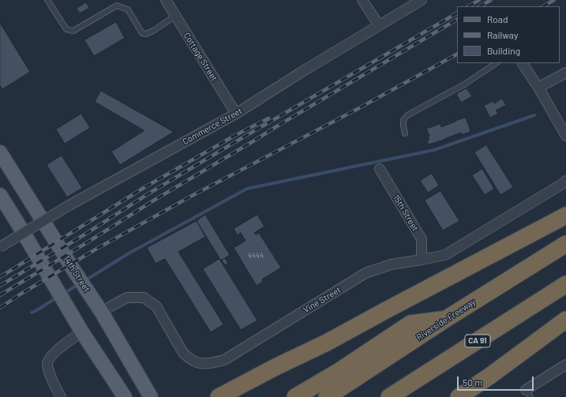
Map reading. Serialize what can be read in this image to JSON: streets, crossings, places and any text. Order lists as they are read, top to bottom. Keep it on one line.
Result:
{"streets":{"highway":["Riverside Freeway","CA 91"],"main road":["14th Street"],"street":["Cottage Street","Commerce Street","15th Street","Vine Street"]},"crossings":[["Cottage Street","Commerce Street"],["15th Street","Vine Street"],["14th Street","Vine Street"]],"house_numbers":["4444"],"legend":["Road","Railway","Building"],"scale_bar":"50 m"}
